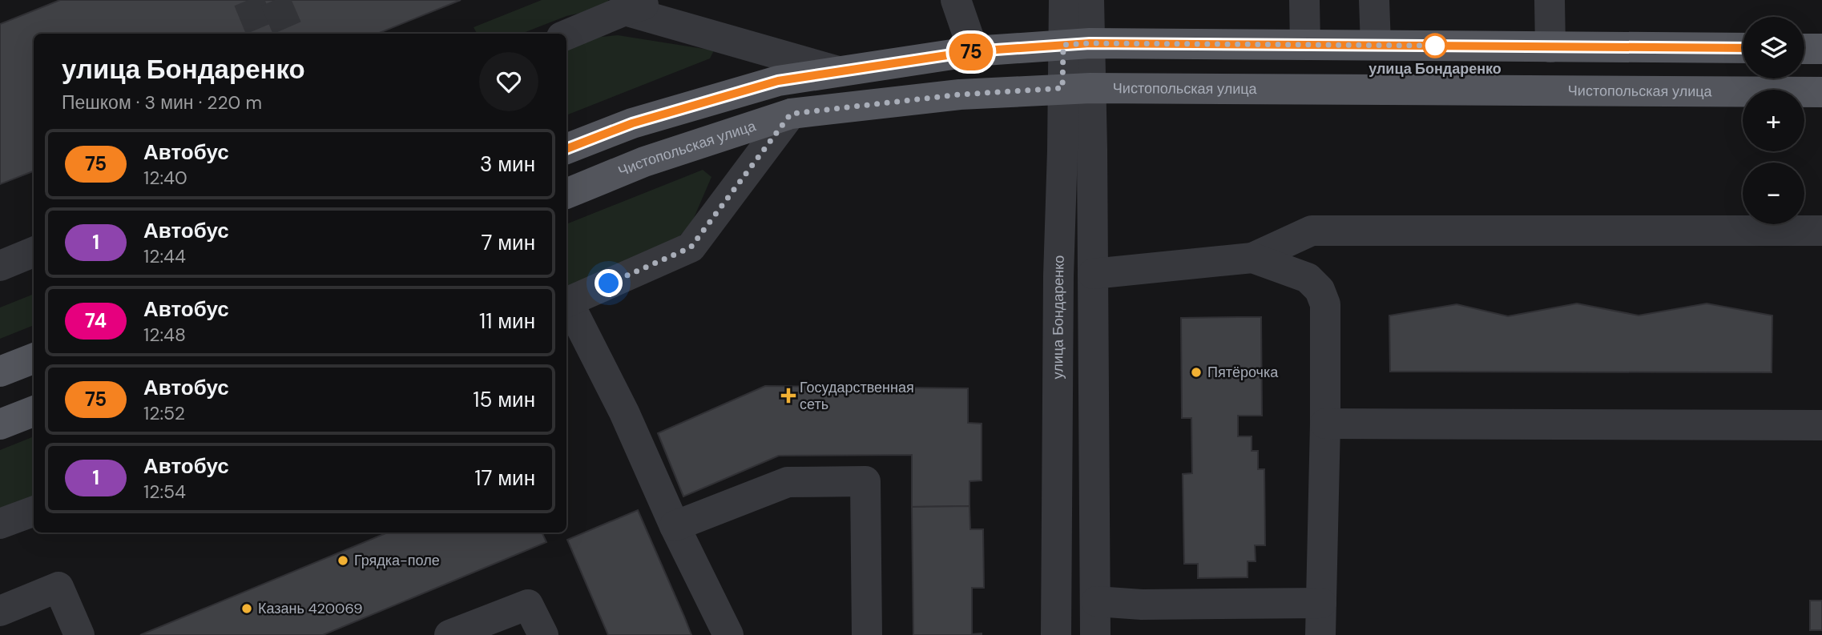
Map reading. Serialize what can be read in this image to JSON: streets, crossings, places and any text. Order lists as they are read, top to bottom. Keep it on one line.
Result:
{"streets":{"main road":["Чистопольская улица"],"street":["улица Бондаренко"]},"crossings":[["Чистопольская улица","улица Бондаренко"]],"places":{"other":["улица Бондаренко","Пятёрочка","Грядка-поле","Казань 420069"],"health":["Государственная сеть"]},"lines":["bus line 75"],"page":{"on_map":"75","map_buttons":["+","−"],"heading":["улица Бондаренко","Пешком · 3 мин · 220 m"],"list":[{"mark":"75","name":"Автобус","note":"12:40","value":"3 мин"},{"mark":"1","name":"Автобус","note":"12:44","value":"7 мин"},{"mark":"74","name":"Автобус","note":"12:48","value":"11 мин"},{"mark":"75","name":"Автобус","note":"12:52","value":"15 мин"},{"mark":"1","name":"Автобус","note":"12:54","value":"17 мин"}]}}
